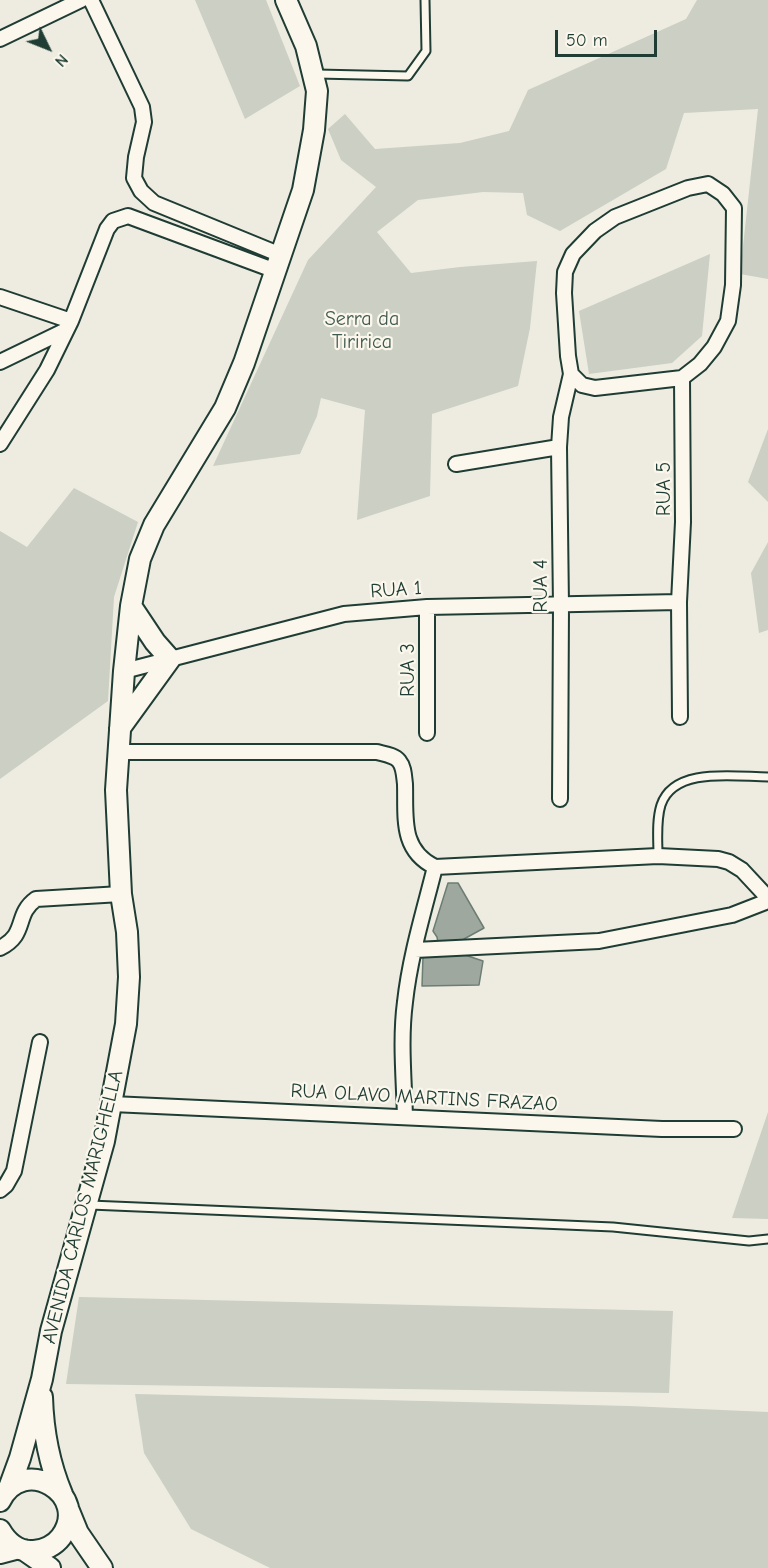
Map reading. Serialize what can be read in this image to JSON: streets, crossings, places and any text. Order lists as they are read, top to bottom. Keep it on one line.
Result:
{"streets":{"main road":["AVENIDA CARLOS MARIGHELLA"],"street":["RUA 5","RUA 4","RUA 1","RUA 3","RUA OLAVO MARTINS FRAZAO"]},"crossings":[["RUA 5","RUA 4"],["RUA 5","RUA 1"],["RUA 4","RUA 1"],["RUA 1","RUA 3"],["RUA 1","AVENIDA CARLOS MARIGHELLA"],["RUA OLAVO MARTINS FRAZAO","AVENIDA CARLOS MARIGHELLA"]],"parks":["Serra da Tiririca"],"scale_bar":"50 m","north":"bottom right"}
